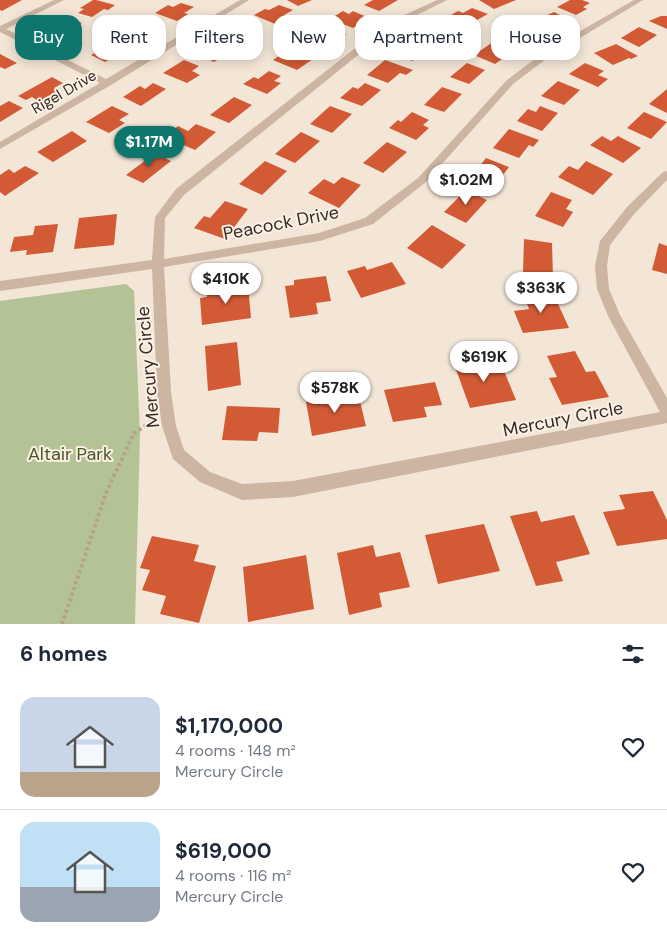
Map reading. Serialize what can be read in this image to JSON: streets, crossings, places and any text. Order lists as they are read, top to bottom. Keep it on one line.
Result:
{"streets":{"street":["Rigel Drive","Peacock Drive","Mercury Circle"]},"crossings":[["Peacock Drive","Mercury Circle"]],"parks":["Altair Park"],"page":{"chip":["Buy","Rent","Filters","New","Apartment","House"],"price":["$1.17M","$1.02M","$410K","$363K","$619K","$578K"],"heading":"6 homes","list":[{"name":"$1,170,000","note":"4 rooms · 148 m² · Mercury Circle"},{"name":"$619,000","note":"4 rooms · 116 m² · Mercury Circle"}]}}
